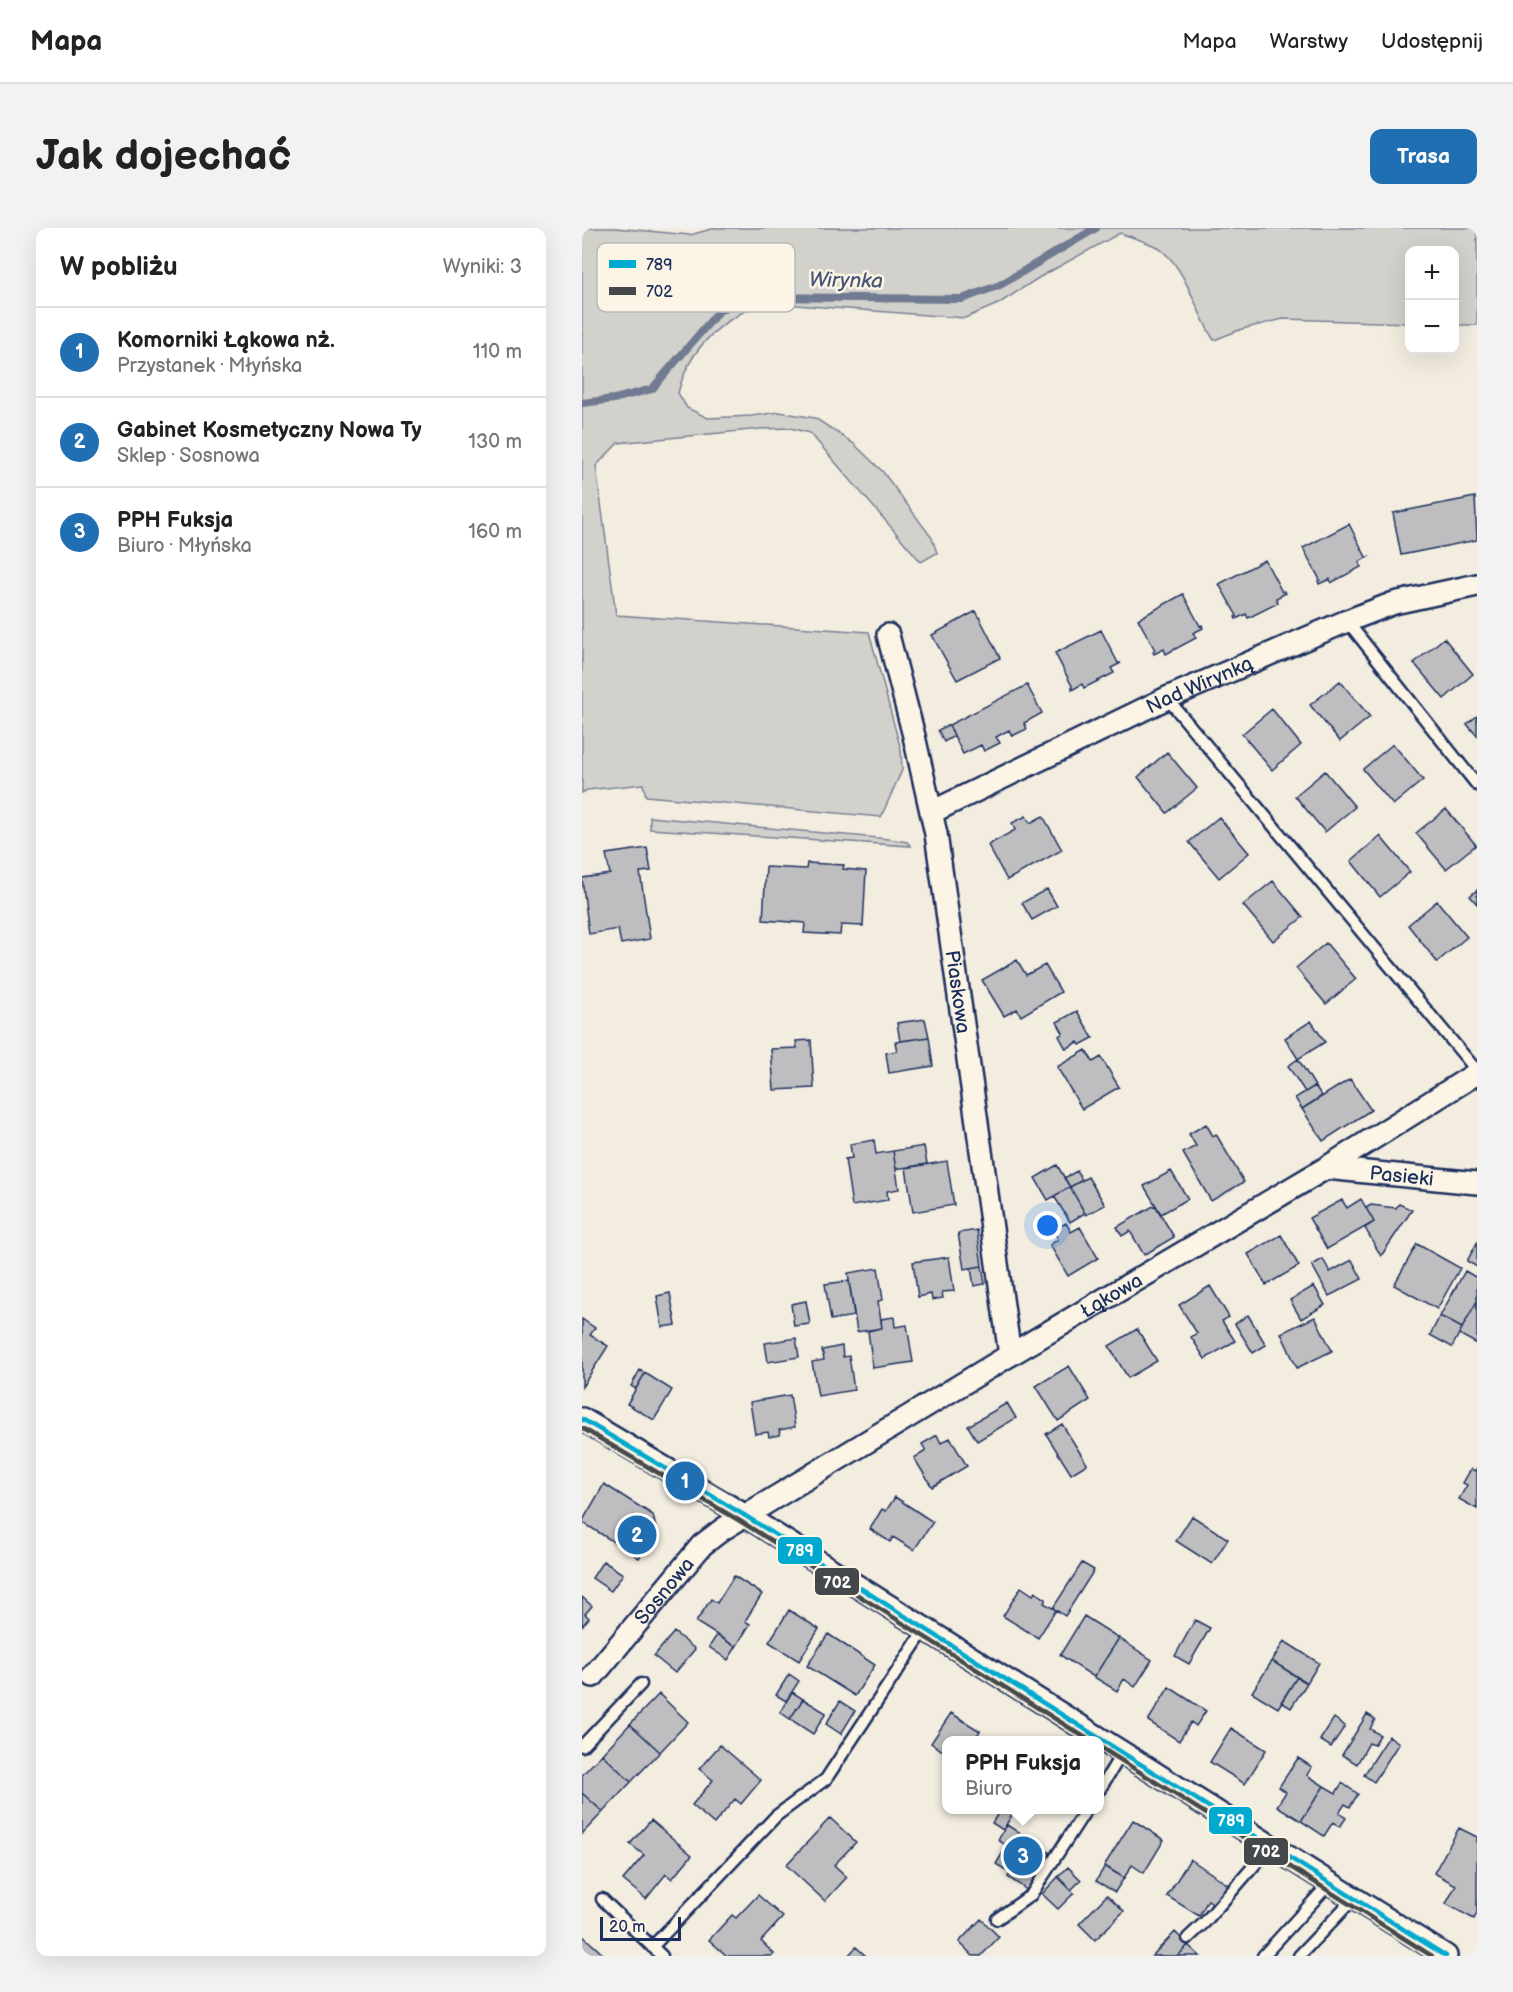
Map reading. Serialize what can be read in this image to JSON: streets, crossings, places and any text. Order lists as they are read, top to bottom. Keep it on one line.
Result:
{"streets":{"street":["Nad Wirynką","Piaskowa","Pasieki","Łąkowa","Sosnowa"]},"crossings":[["Nad Wirynką","Piaskowa"],["Piaskowa","Łąkowa"],["Pasieki","Łąkowa"],["Łąkowa","Sosnowa"]],"water":["Wirynka"],"lines":["transit line 789","transit line 702"],"legend":["789","702"],"scale_bar":"20 m","page":{"header":"Mapa","nav":["Mapa","Warstwy","Udostępnij"],"buttons":"Trasa","title":"Jak dojechać","heading":["W pobliżu","Wyniki: 3"],"map_buttons":["+","−"],"list":[{"mark":"1","name":"Komorniki Łąkowa nż.","note":"Przystanek · Młyńska","value":"110 m"},{"mark":"2","name":"Gabinet Kosmetyczny Nowa Ty","note":"Sklep · Sosnowa","value":"130 m"},{"mark":"3","name":"PPH Fuksja","note":"Biuro · Młyńska","value":"160 m"}],"pins":["1","2","3"],"popup":["PPH Fuksja","Biuro"],"scale":"20 m"}}
